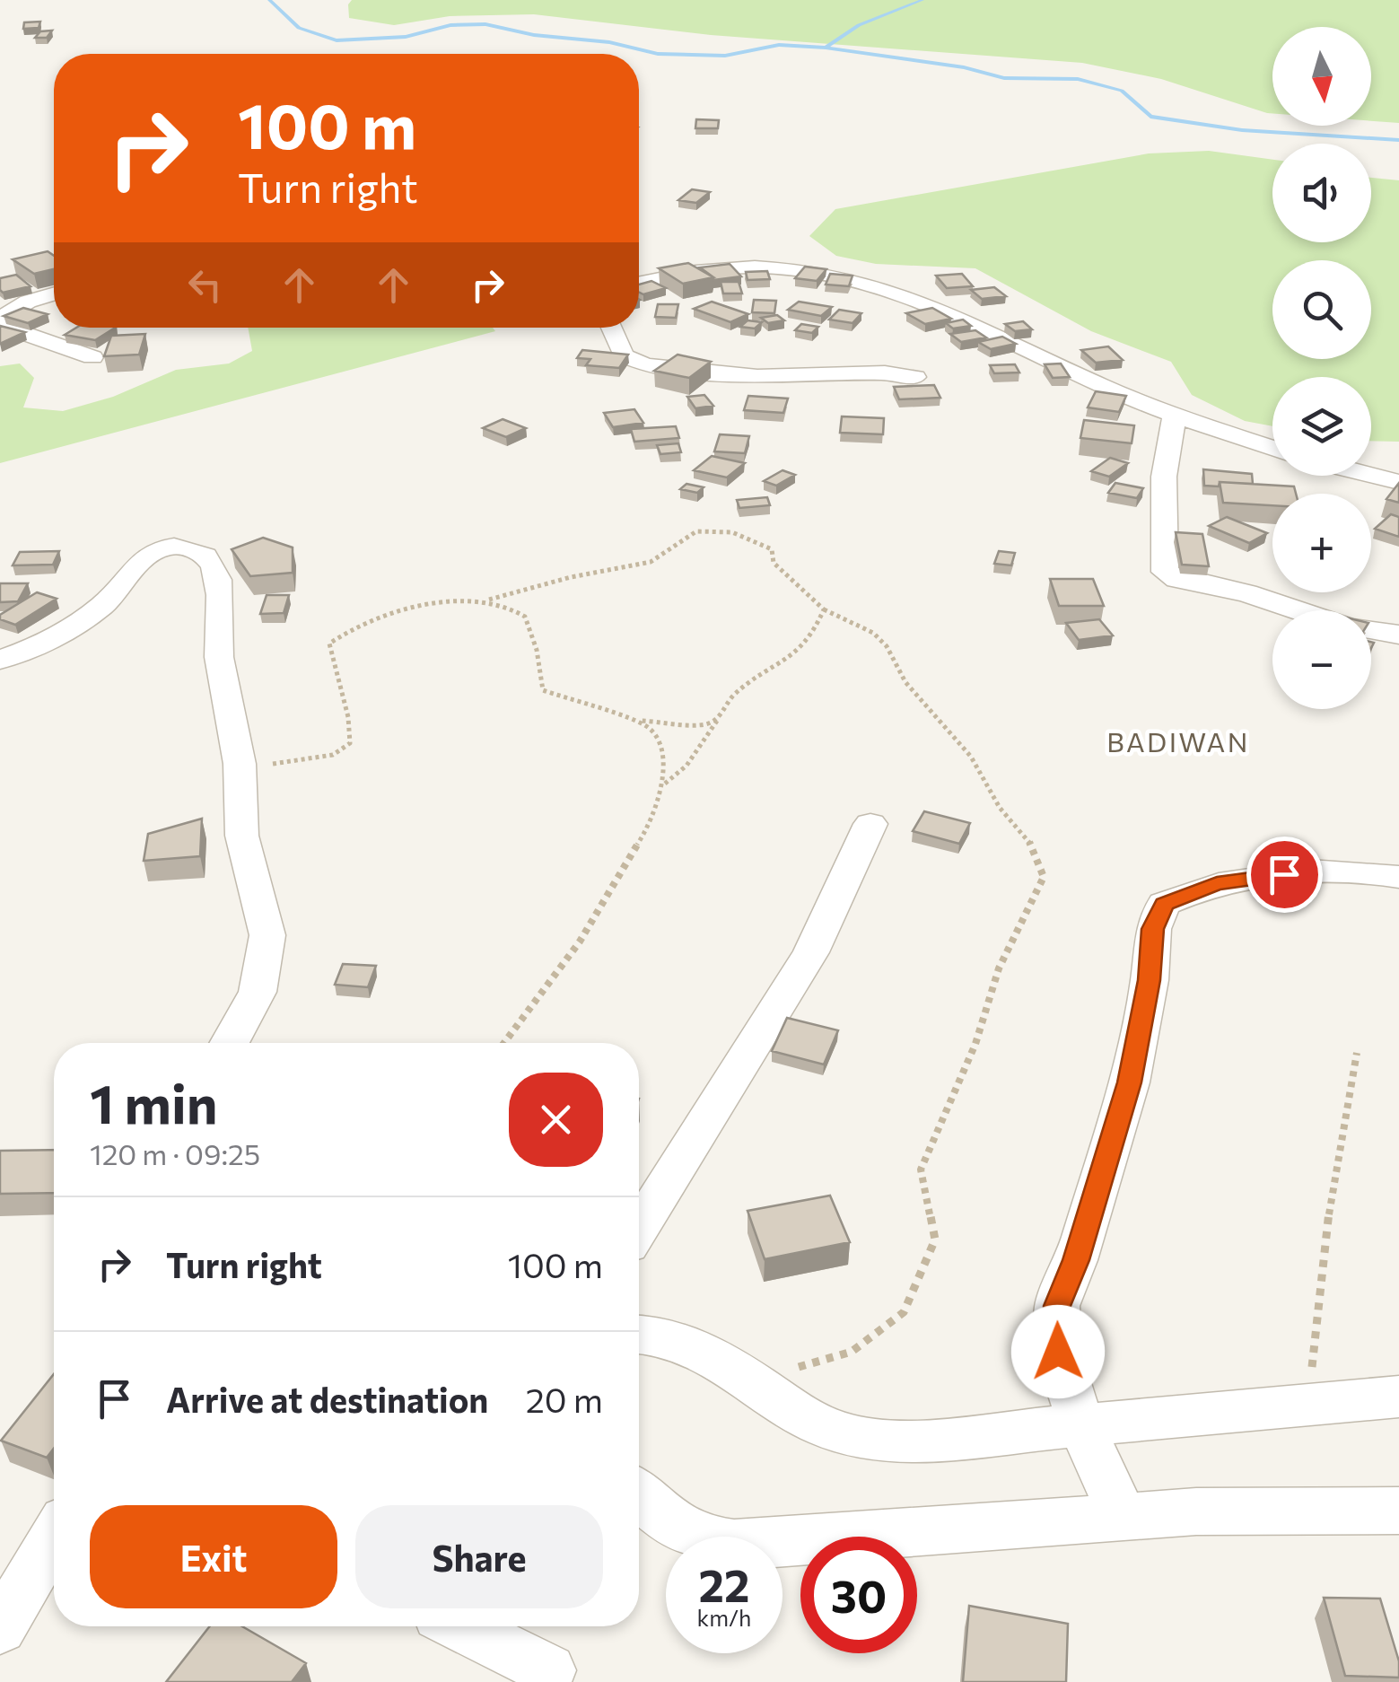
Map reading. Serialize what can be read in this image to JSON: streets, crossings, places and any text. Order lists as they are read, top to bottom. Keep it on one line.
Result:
{"districts":["BADIWAN"],"north":"bottom","page":{"map_buttons":["+","−"],"turn":["100 m","Turn right"],"heading":["1 min","120 m · 09:25"],"list":[{"name":"Turn right","value":"100 m"},{"name":"Arrive at destination","value":"20 m"}],"buttons":["Exit","Share"],"speed":"22 km/h","limit":"30"}}
